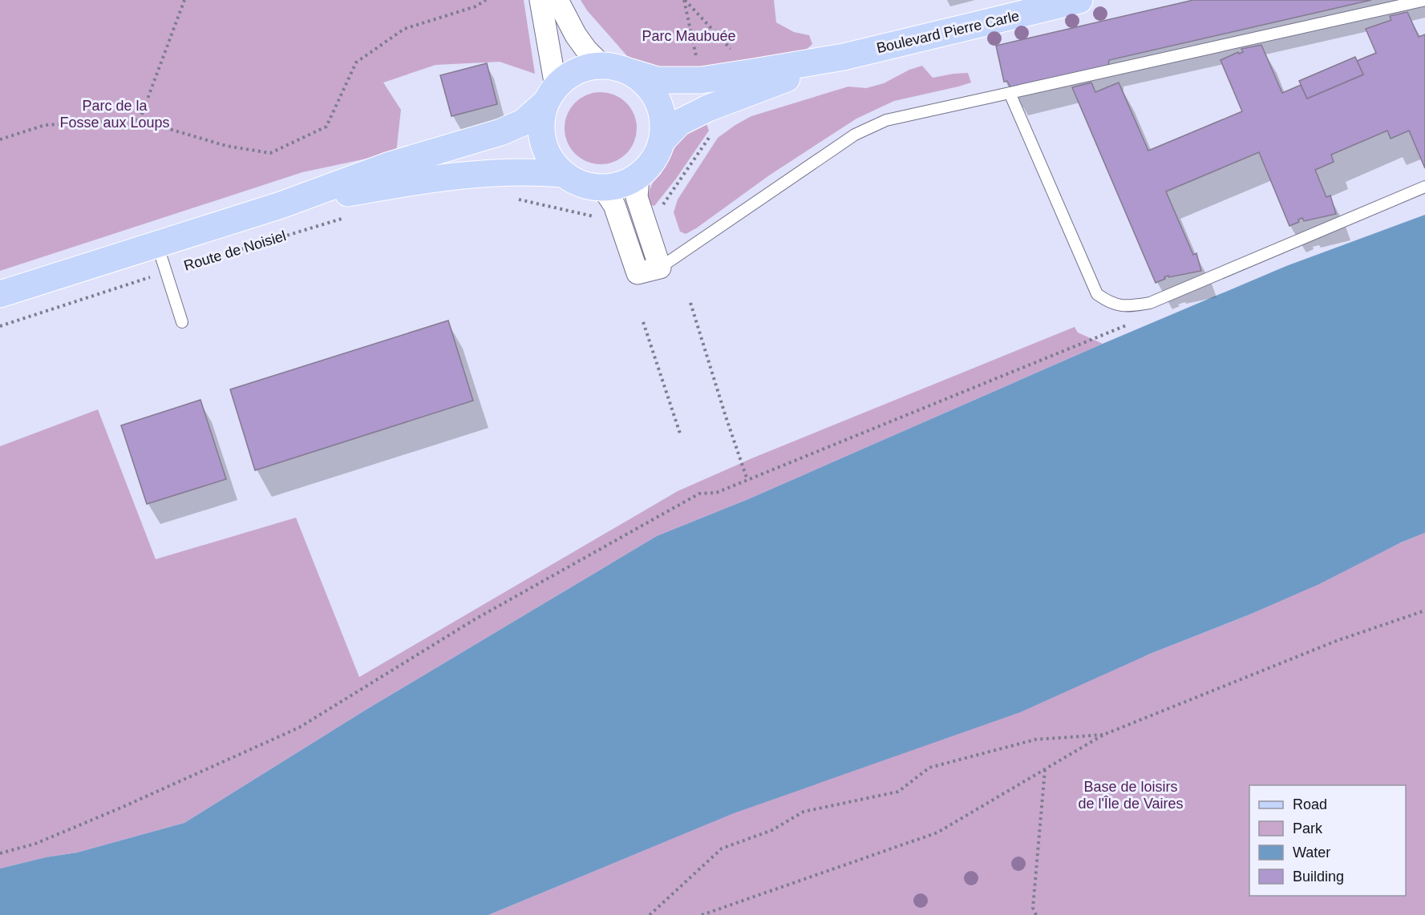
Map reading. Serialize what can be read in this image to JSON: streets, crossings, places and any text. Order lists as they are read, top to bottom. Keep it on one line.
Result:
{"streets":{"main road":["Boulevard Pierre Carle","Route de Noisiel"]},"crossings":[["Boulevard Pierre Carle","Route de Noisiel"]],"parks":["Parc Maubuée","Parc de la Fosse aux Loups","Base de loisirs de l'Île de Vaires"],"legend":["Road","Park","Water","Building"]}
